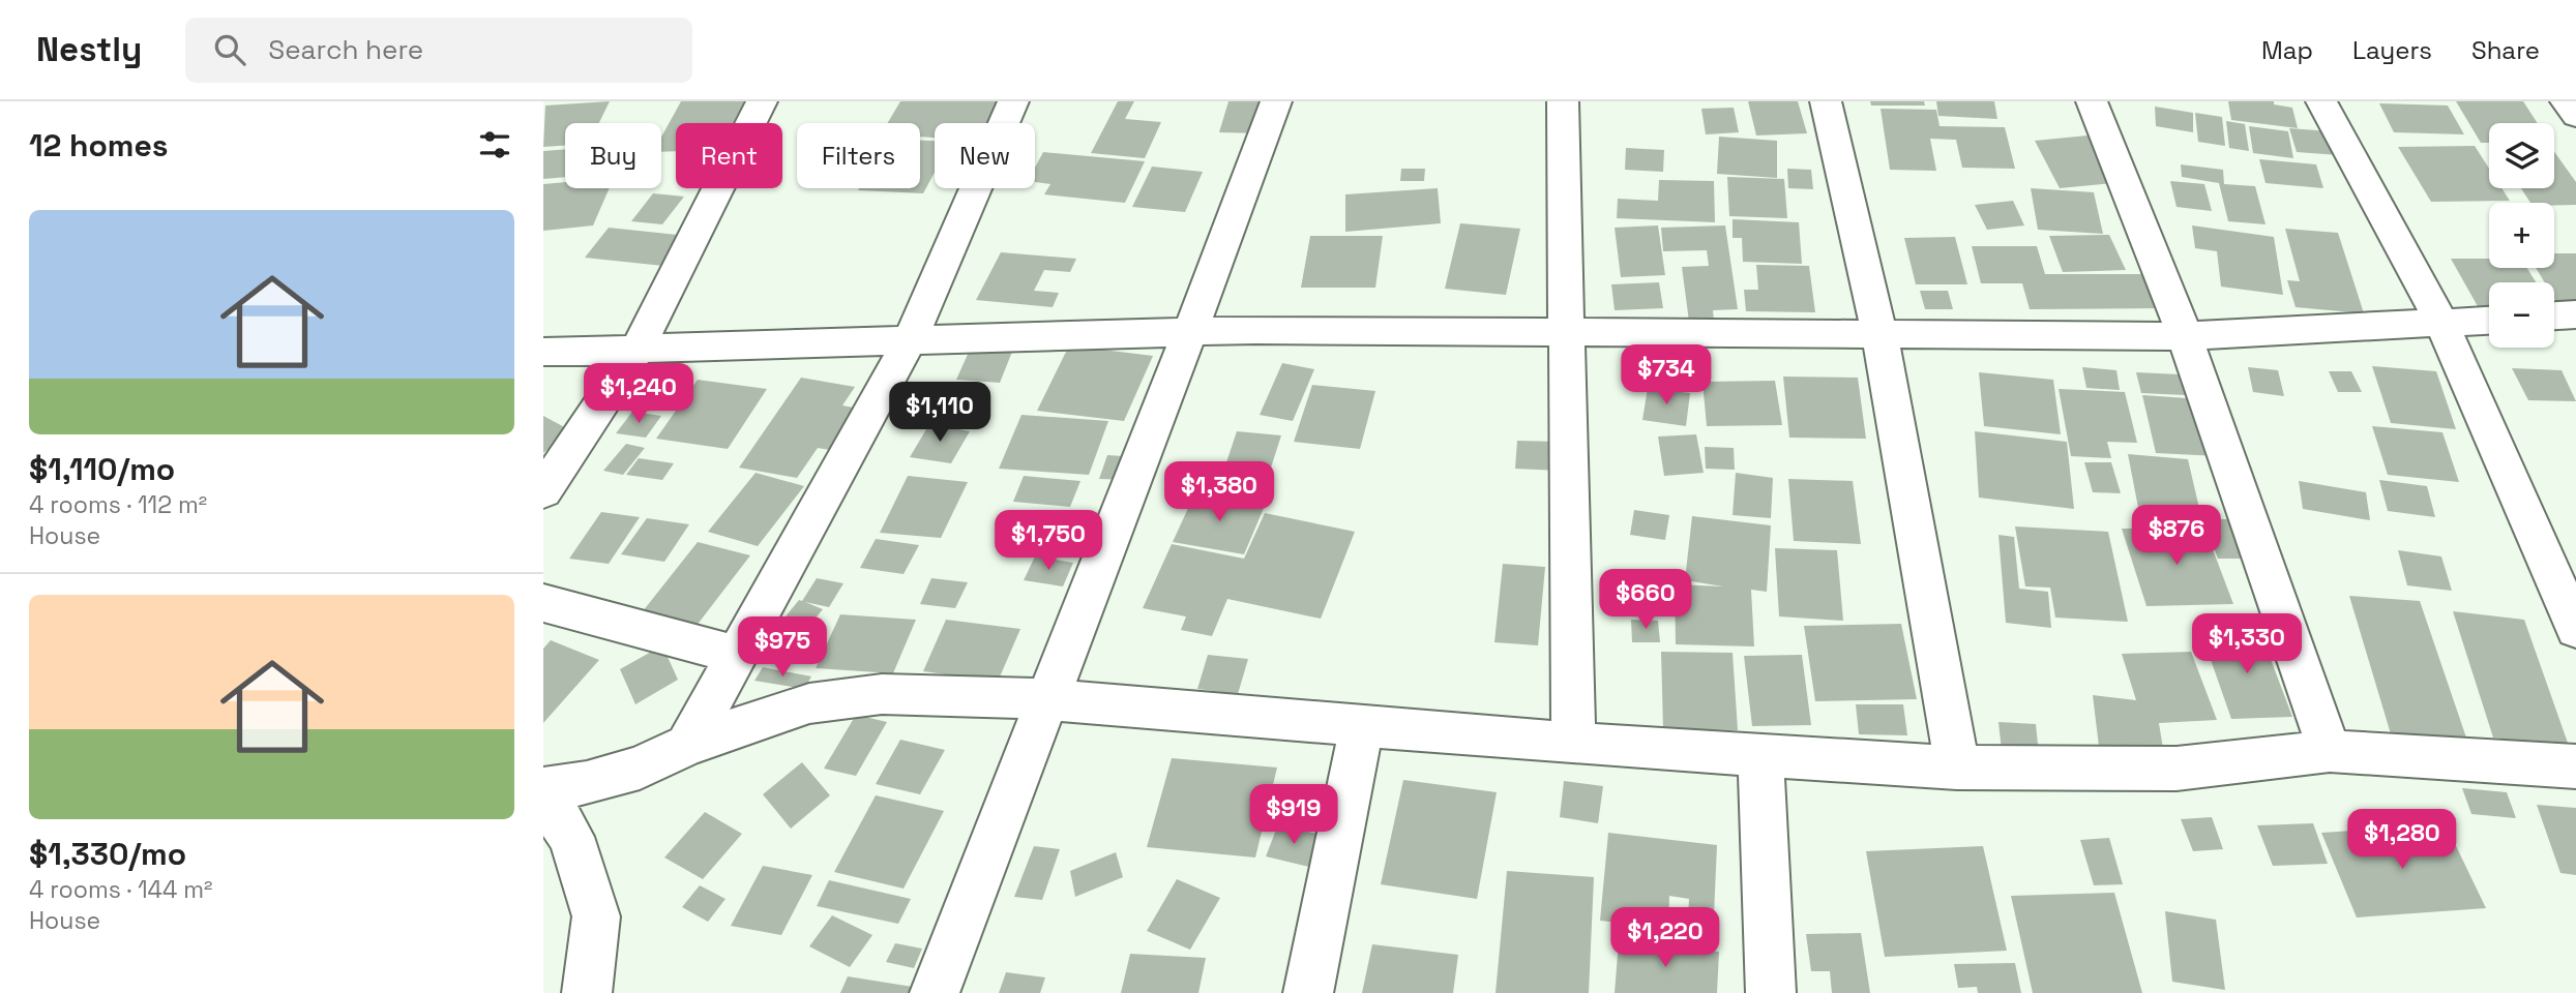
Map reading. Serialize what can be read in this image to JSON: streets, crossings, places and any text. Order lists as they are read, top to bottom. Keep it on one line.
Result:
{"page":{"header":"Nestly","search":"Search here","nav":["Map","Layers","Share"],"heading":"12 homes","map_buttons":["+","−"],"chip":["Buy","Rent","Filters","New"],"list":[{"name":"$1,110/mo","note":"4 rooms · 112 m² · House"},{"name":"$1,330/mo","note":"4 rooms · 144 m² · House"}],"price":["$734","$1,240","$1,110","$1,380","$876","$1,750","$660","$1,330","$975","$919","$1,280","$1,220"]}}
